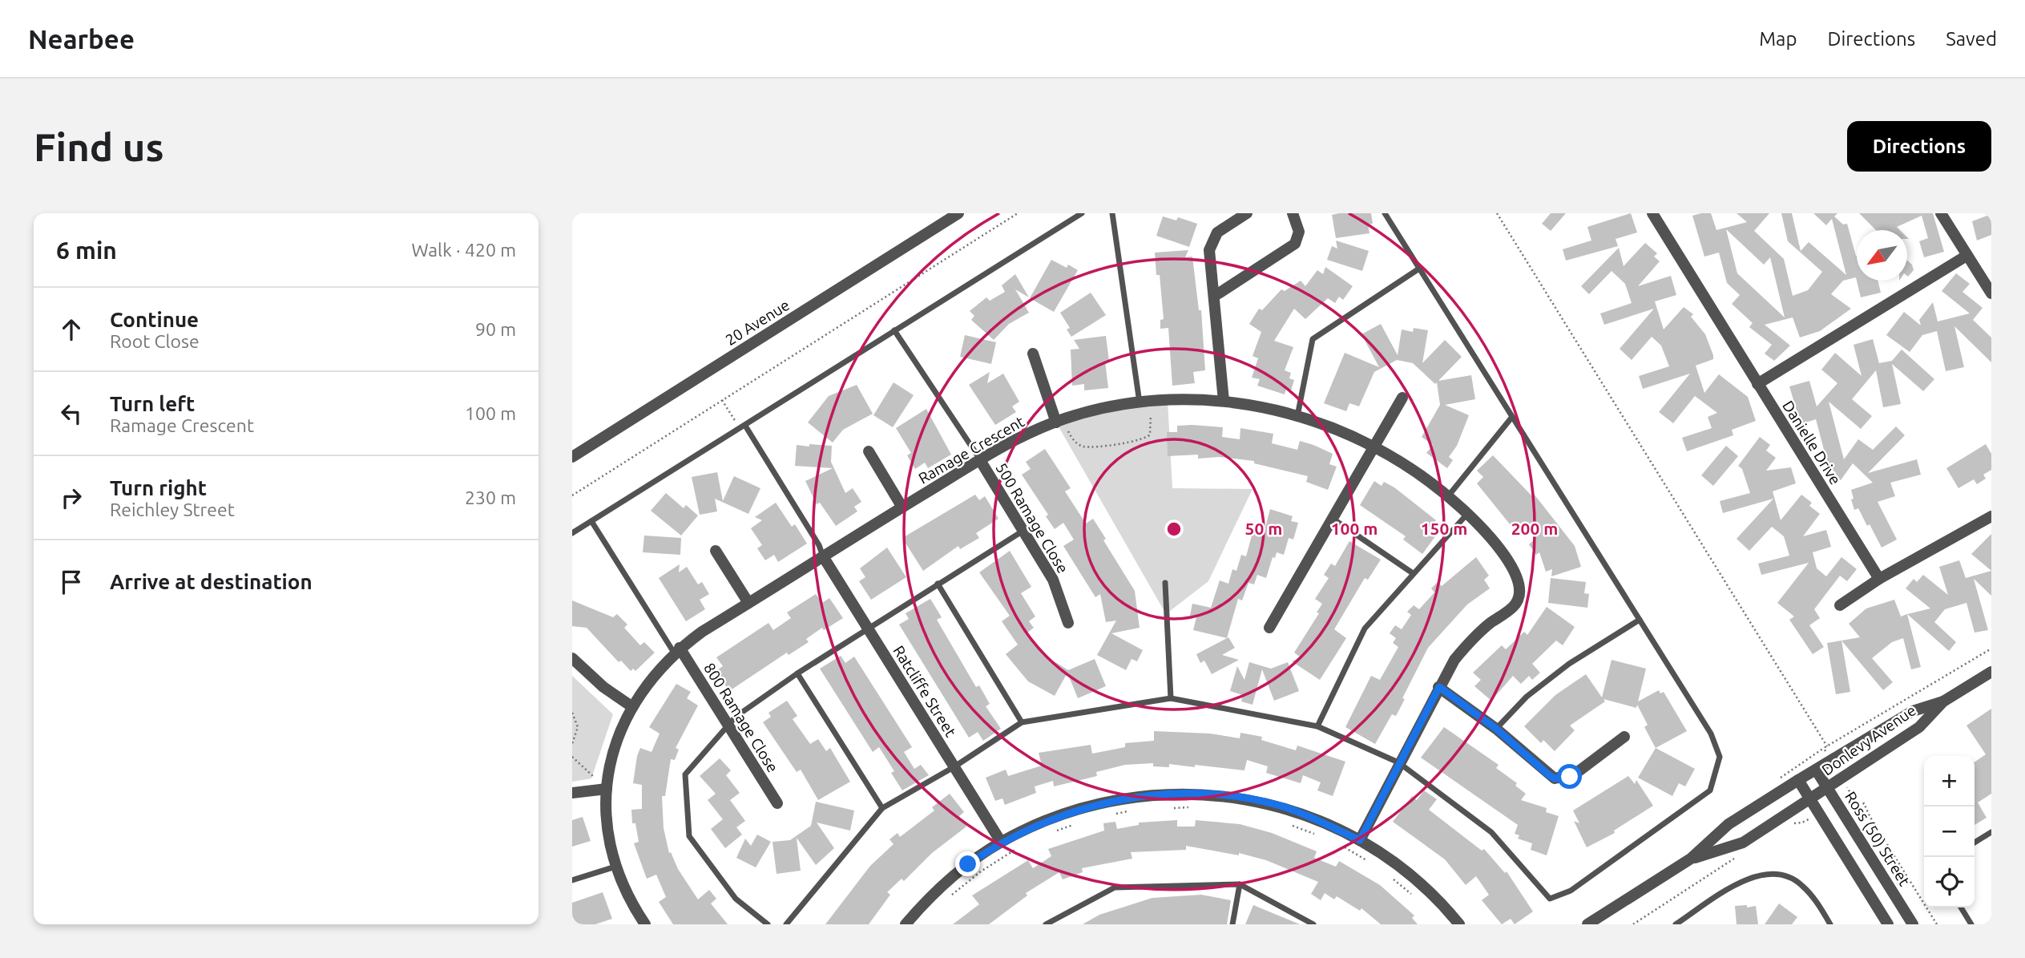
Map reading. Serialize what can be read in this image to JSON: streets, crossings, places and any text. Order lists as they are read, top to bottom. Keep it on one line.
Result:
{"streets":{"street":["20 Avenue","Danielle Drive","Ramage Crescent","500 Ramage Close","Ratcliffe Street","800 Ramage Close","Donlevy Avenue","Ross (50) Street"]},"crossings":[["Ramage Crescent","500 Ramage Close"],["Ramage Crescent","Ratcliffe Street"],["Ramage Crescent","800 Ramage Close"],["Donlevy Avenue","Ross (50) Street"]],"north":"bottom left","page":{"header":"Nearbee","nav":["Map","Directions","Saved"],"buttons":"Directions","title":"Find us","heading":["6 min","Walk · 420 m"],"list":[["Continue","Root Close","90 m"],["Turn left","Ramage Crescent","100 m"],["Turn right","Reichley Street","230 m"],"Arrive at destination"],"map_buttons":["+","−"]},"rings":["50 m","100 m","150 m","200 m"]}
